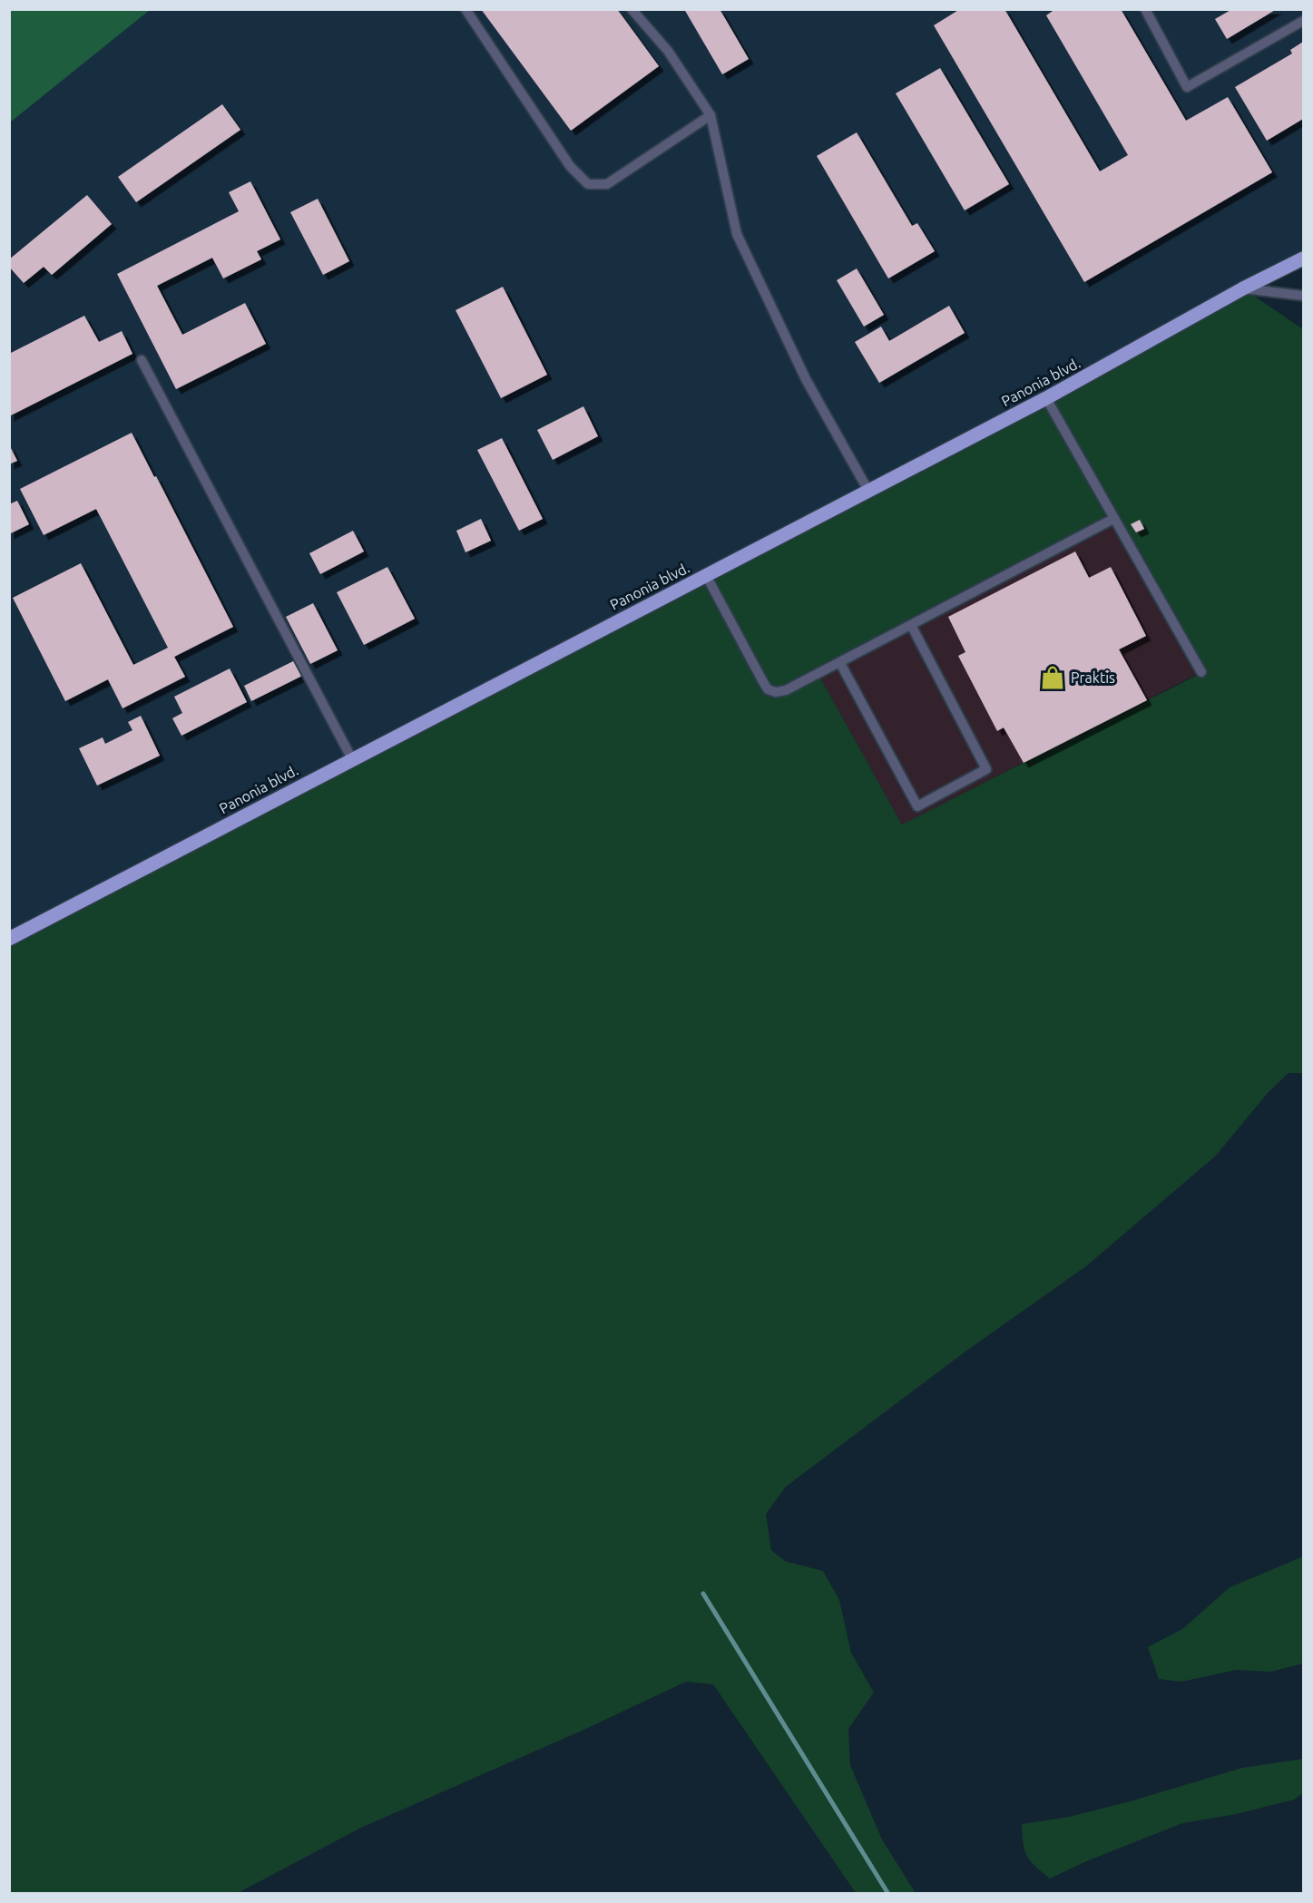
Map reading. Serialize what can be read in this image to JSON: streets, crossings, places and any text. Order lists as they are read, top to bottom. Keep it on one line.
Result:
{"streets":{"main road":["Panonia blvd."]},"places":{"shop":["Praktis"]}}
